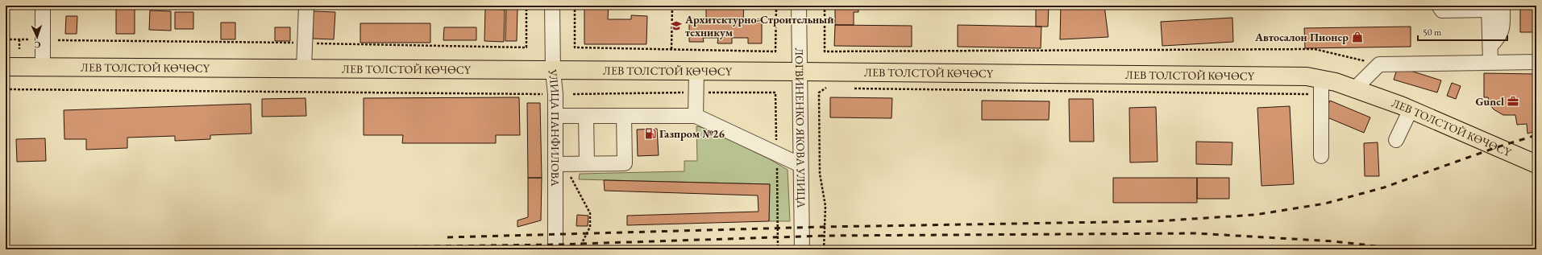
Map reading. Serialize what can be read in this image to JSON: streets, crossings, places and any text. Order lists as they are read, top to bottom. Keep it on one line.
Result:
{"streets":{"main road":["ЛЕВ ТОЛСТОЙ КӨЧӨСҮ"],"street":["УЛИЦА ПАНФИЛОВА","ЛОГВИНЕНКО ЯКОВА УЛИЦА"]},"crossings":[["ЛЕВ ТОЛСТОЙ КӨЧӨСҮ","УЛИЦА ПАНФИЛОВА"],["ЛЕВ ТОЛСТОЙ КӨЧӨСҮ","ЛОГВИНЕНКО ЯКОВА УЛИЦА"]],"places":{"school or university":["Архитектурно-Строительный техникум"],"shop":["Автосалон Пионер"],"office":["Gunel"],"fuel station":["Газпром №26"]},"scale_bar":"50 m","north":"bottom"}
